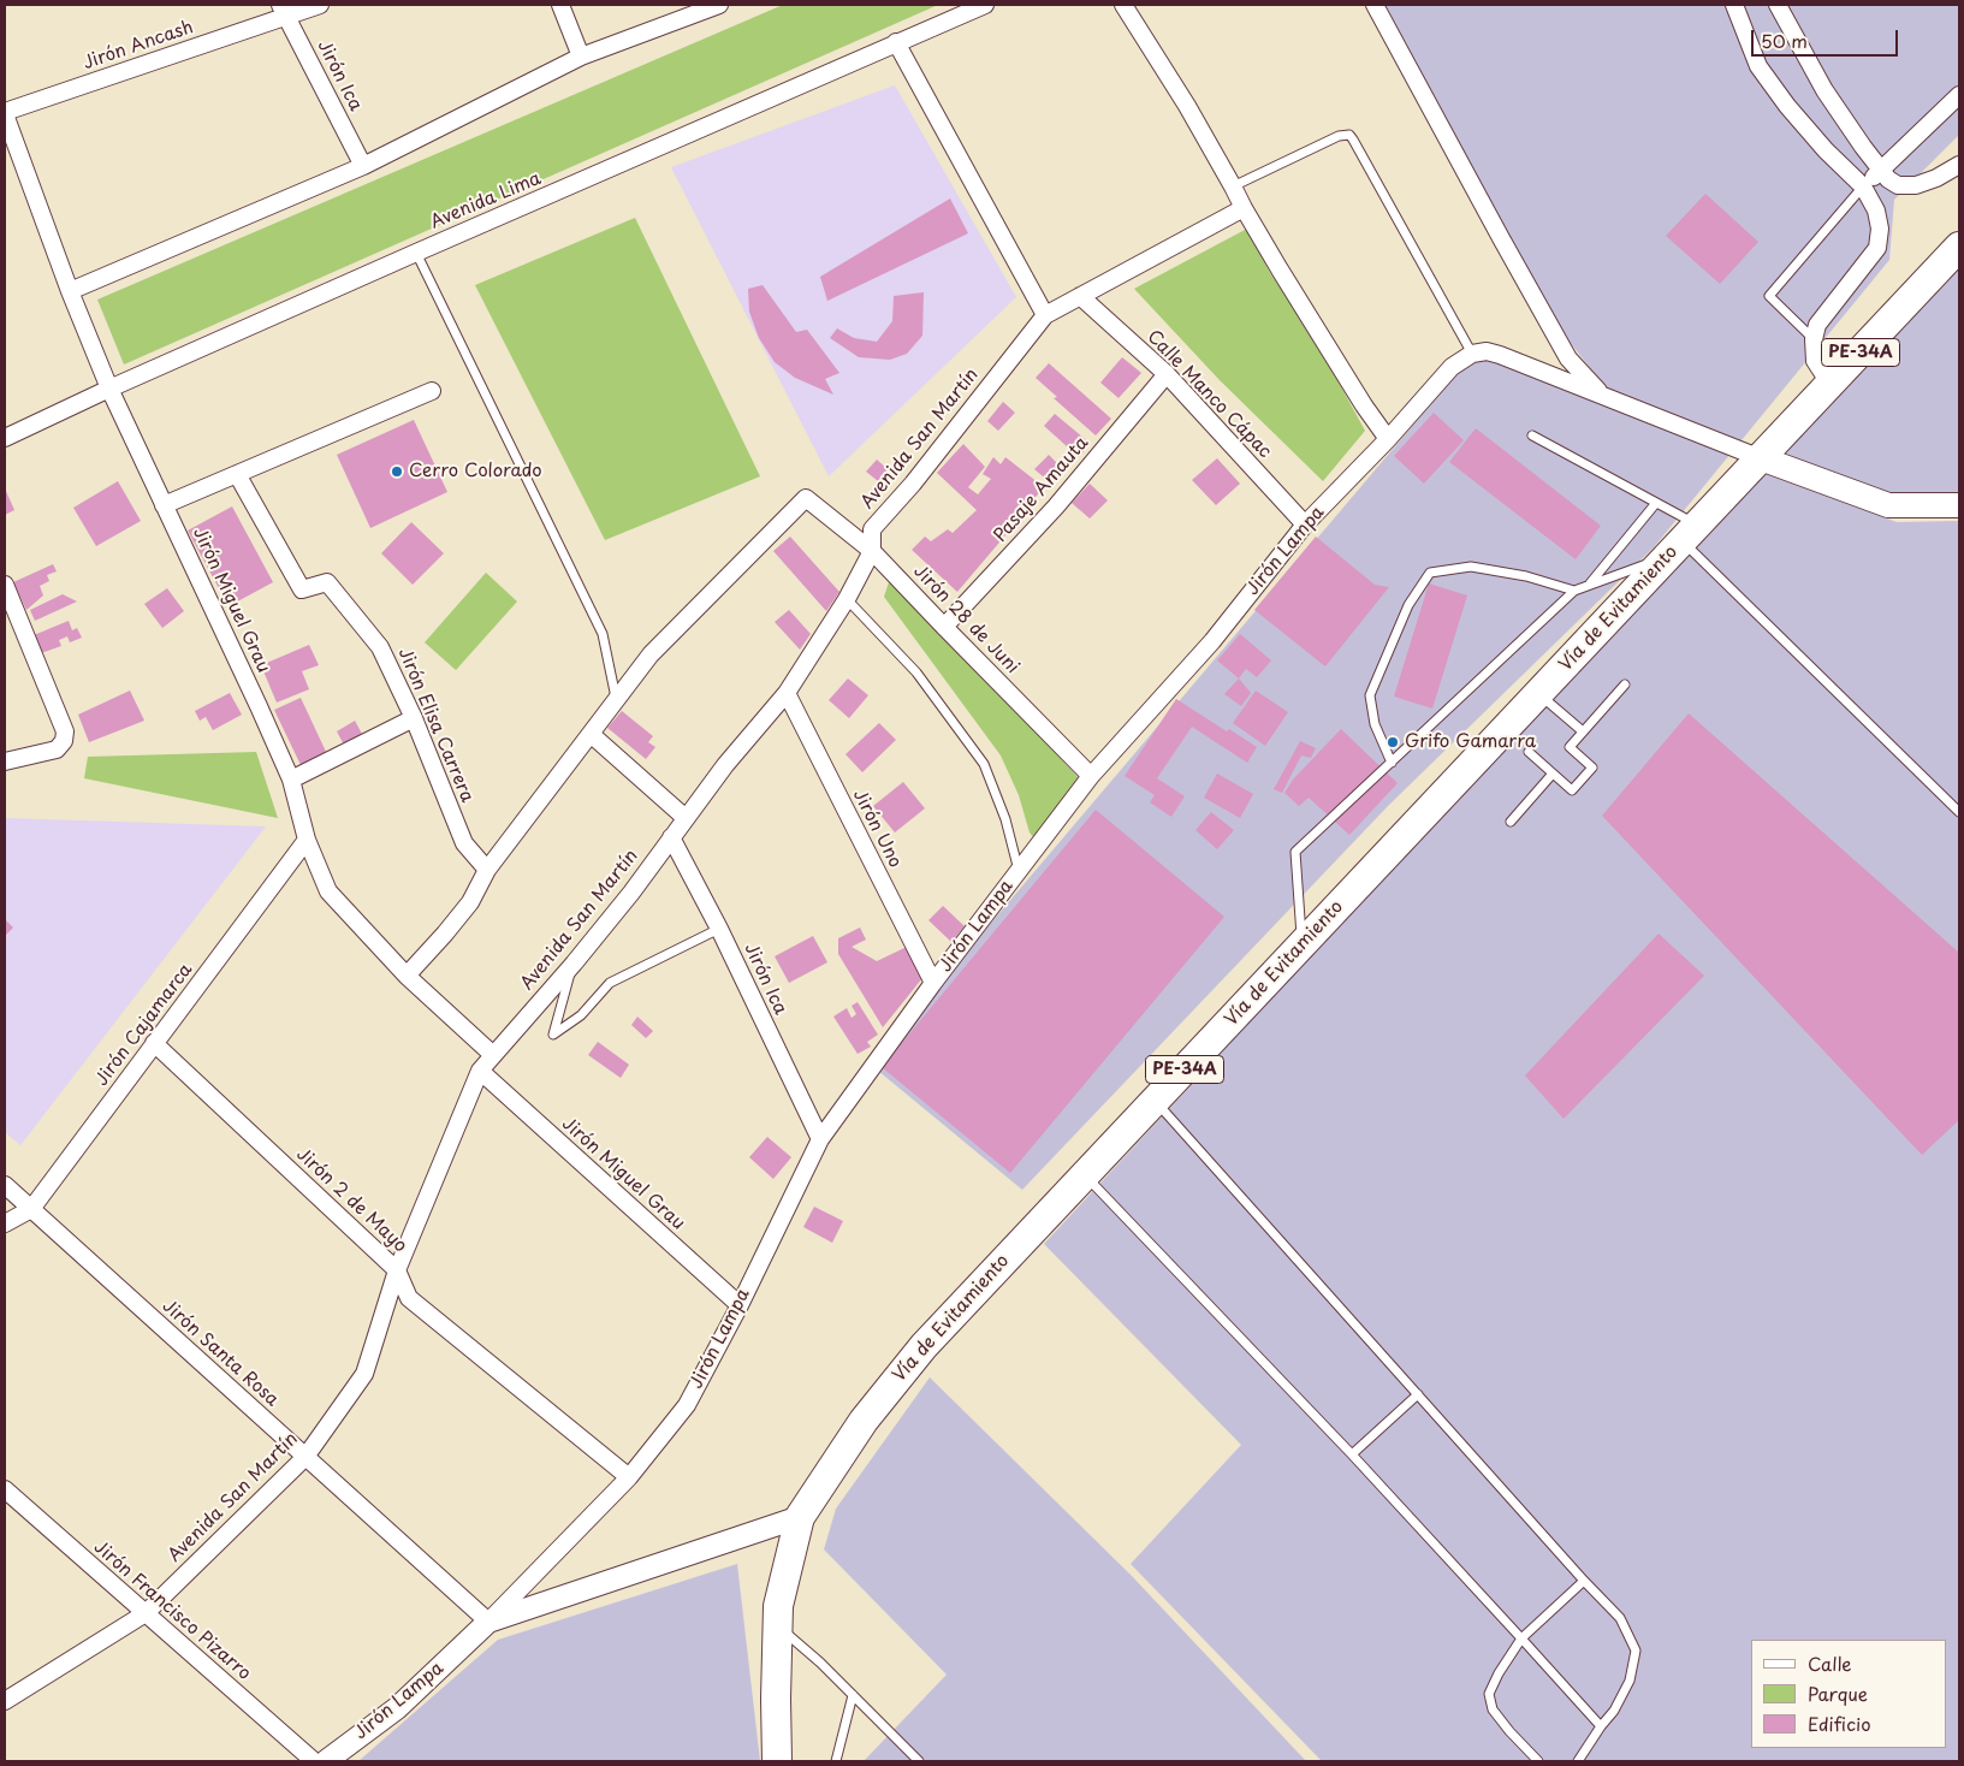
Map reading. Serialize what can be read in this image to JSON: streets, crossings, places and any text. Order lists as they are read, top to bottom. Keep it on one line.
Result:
{"streets":{"highway":["PE-34A","Vía de Evitamiento"],"street":["Jirón Ancash","Jirón Ica","Avenida Lima","Calle Manco Cápac","Avenida San Martín","Pasaje Amauta","Jirón Lampa","Jirón Miguel Grau","Jirón 28 de Juni","Jirón Elisa Carrera","Jirón Uno","Jirón Cajamarca","Jirón 2 de Mayo","Jirón Santa Rosa","Jirón Francisco Pizarro"]},"crossings":[["Jirón Ancash","Jirón Ica"],["Jirón Ancash","Jirón Miguel Grau"],["Jirón Ica","Avenida San Martín"],["Jirón Ica","Jirón Lampa"],["Avenida Lima","Jirón Miguel Grau"],["Calle Manco Cápac","Avenida San Martín"],["Calle Manco Cápac","Pasaje Amauta"],["Calle Manco Cápac","Jirón Lampa"],["Avenida San Martín","Jirón Miguel Grau"],["Avenida San Martín","Jirón 28 de Juni"],["Avenida San Martín","Jirón Uno"],["Avenida San Martín","Jirón 2 de Mayo"],["Avenida San Martín","Jirón Santa Rosa"],["Avenida San Martín","Jirón Francisco Pizarro"],["Pasaje Amauta","Jirón 28 de Juni"],["Jirón Lampa","Jirón Miguel Grau"],["Jirón Lampa","Jirón 28 de Juni"],["Jirón Lampa","Jirón Uno"],["Jirón Lampa","Jirón 2 de Mayo"],["Jirón Lampa","Jirón Santa Rosa"],["Jirón Miguel Grau","Jirón Cajamarca"],["Jirón Cajamarca","Jirón 2 de Mayo"],["Jirón Cajamarca","Jirón Santa Rosa"]],"places":["Cerro Colorado","Grifo Gamarra"],"legend":["Calle","Parque","Edificio"],"scale_bar":"50 m"}
